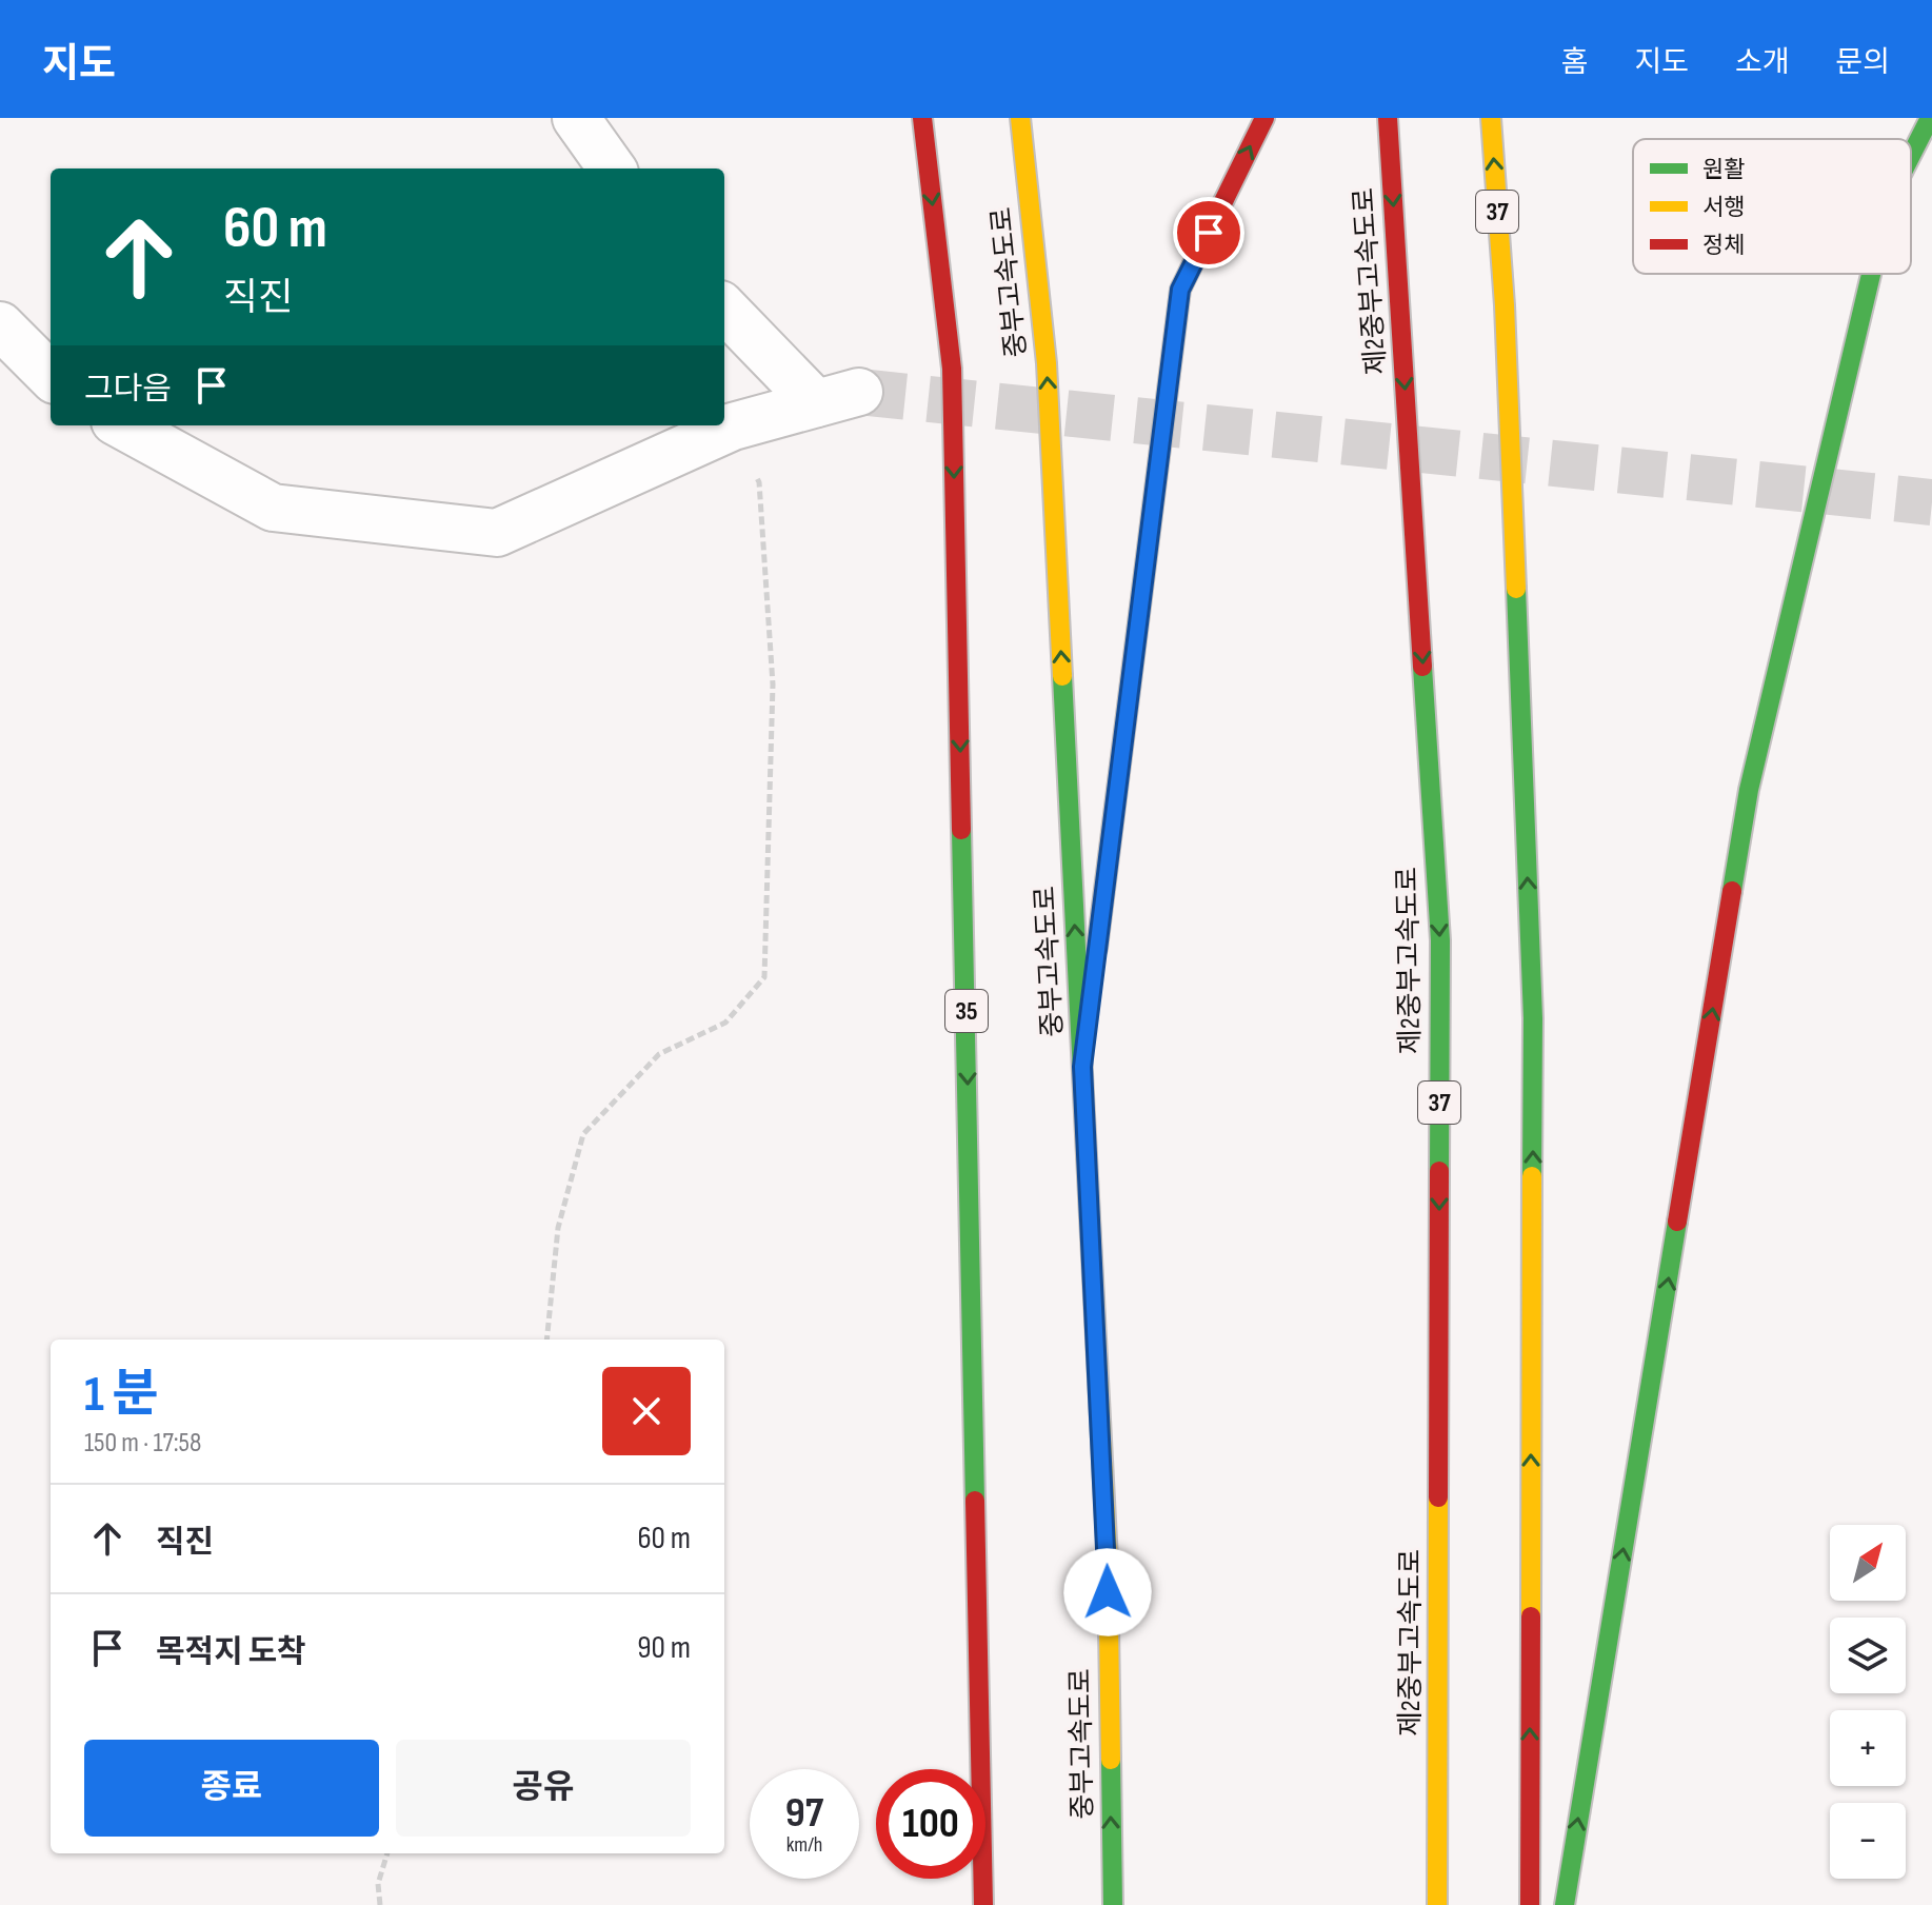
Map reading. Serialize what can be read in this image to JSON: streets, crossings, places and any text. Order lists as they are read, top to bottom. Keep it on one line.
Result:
{"streets":{"highway":["37","제2중부고속도로","중부고속도로","35"]},"legend":["원활","서행","정체"],"north":"top right","page":{"header":"지도","nav":["홈","지도","소개","문의"],"turn":["60 m","직진"],"then":"그다음","heading":["1 분","150 m · 17:58"],"list":[{"name":"직진","value":"60 m"},{"name":"목적지 도착","value":"90 m"}],"map_buttons":["+","−"],"buttons":["종료","공유"],"speed":"97 km/h","limit":"100"}}
